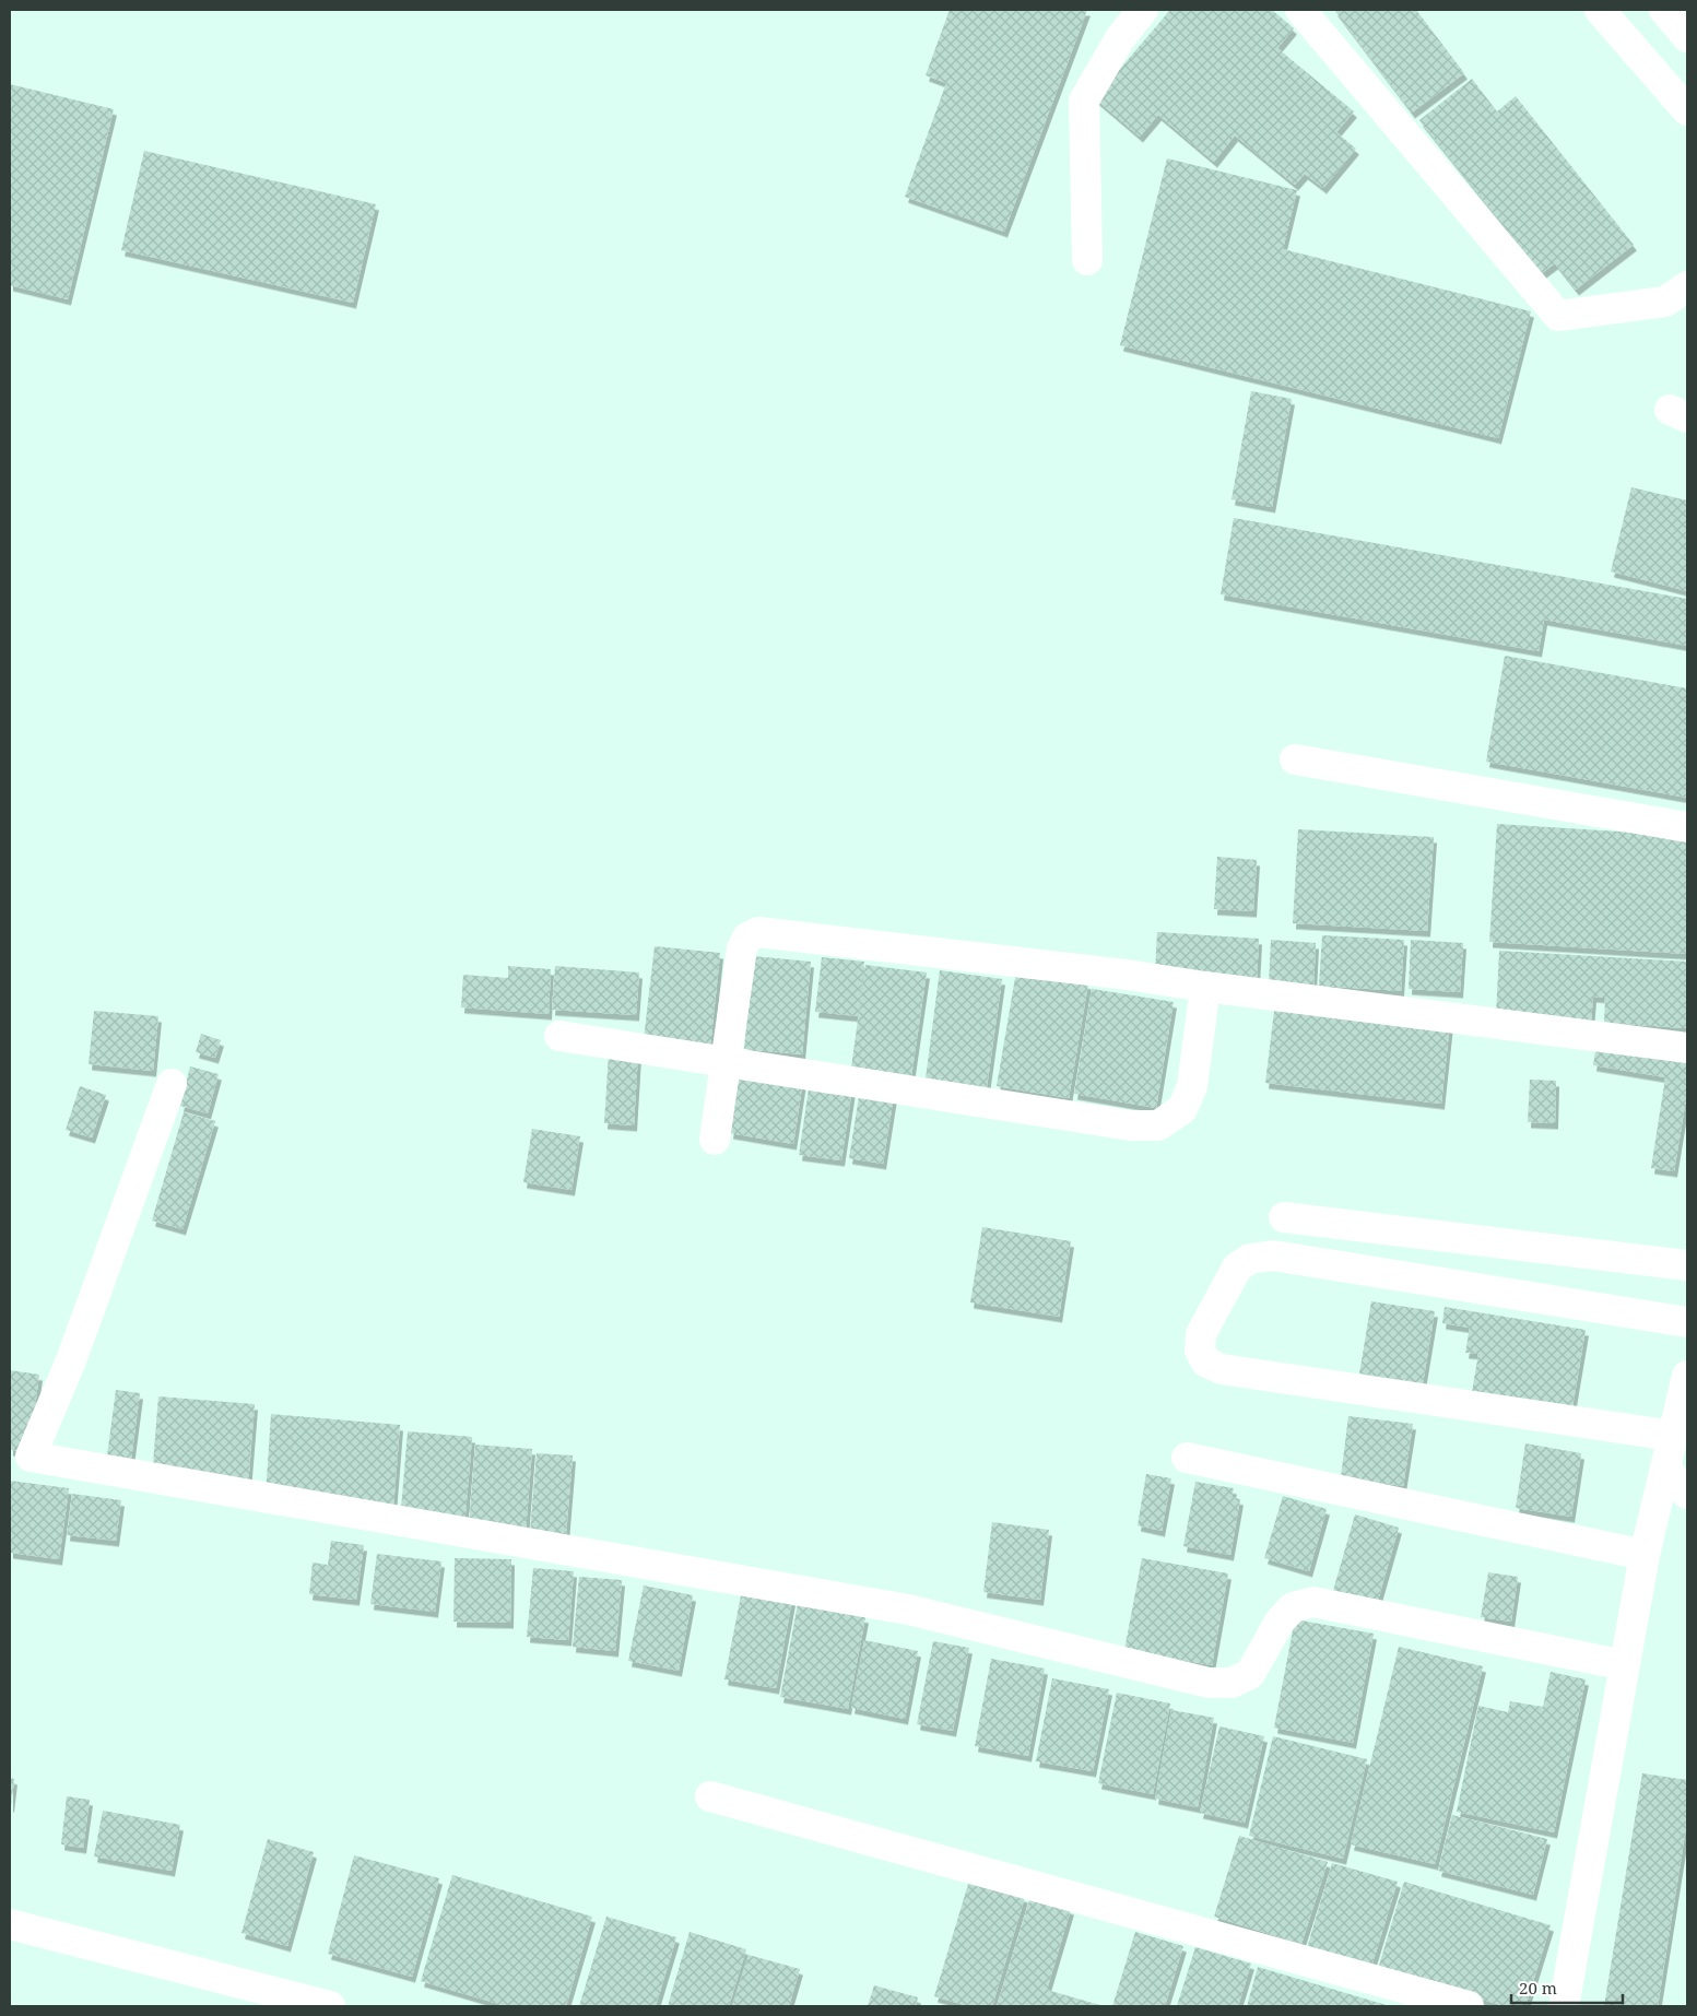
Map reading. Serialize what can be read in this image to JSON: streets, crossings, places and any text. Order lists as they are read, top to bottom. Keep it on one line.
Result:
{"scale_bar":"20 m"}
